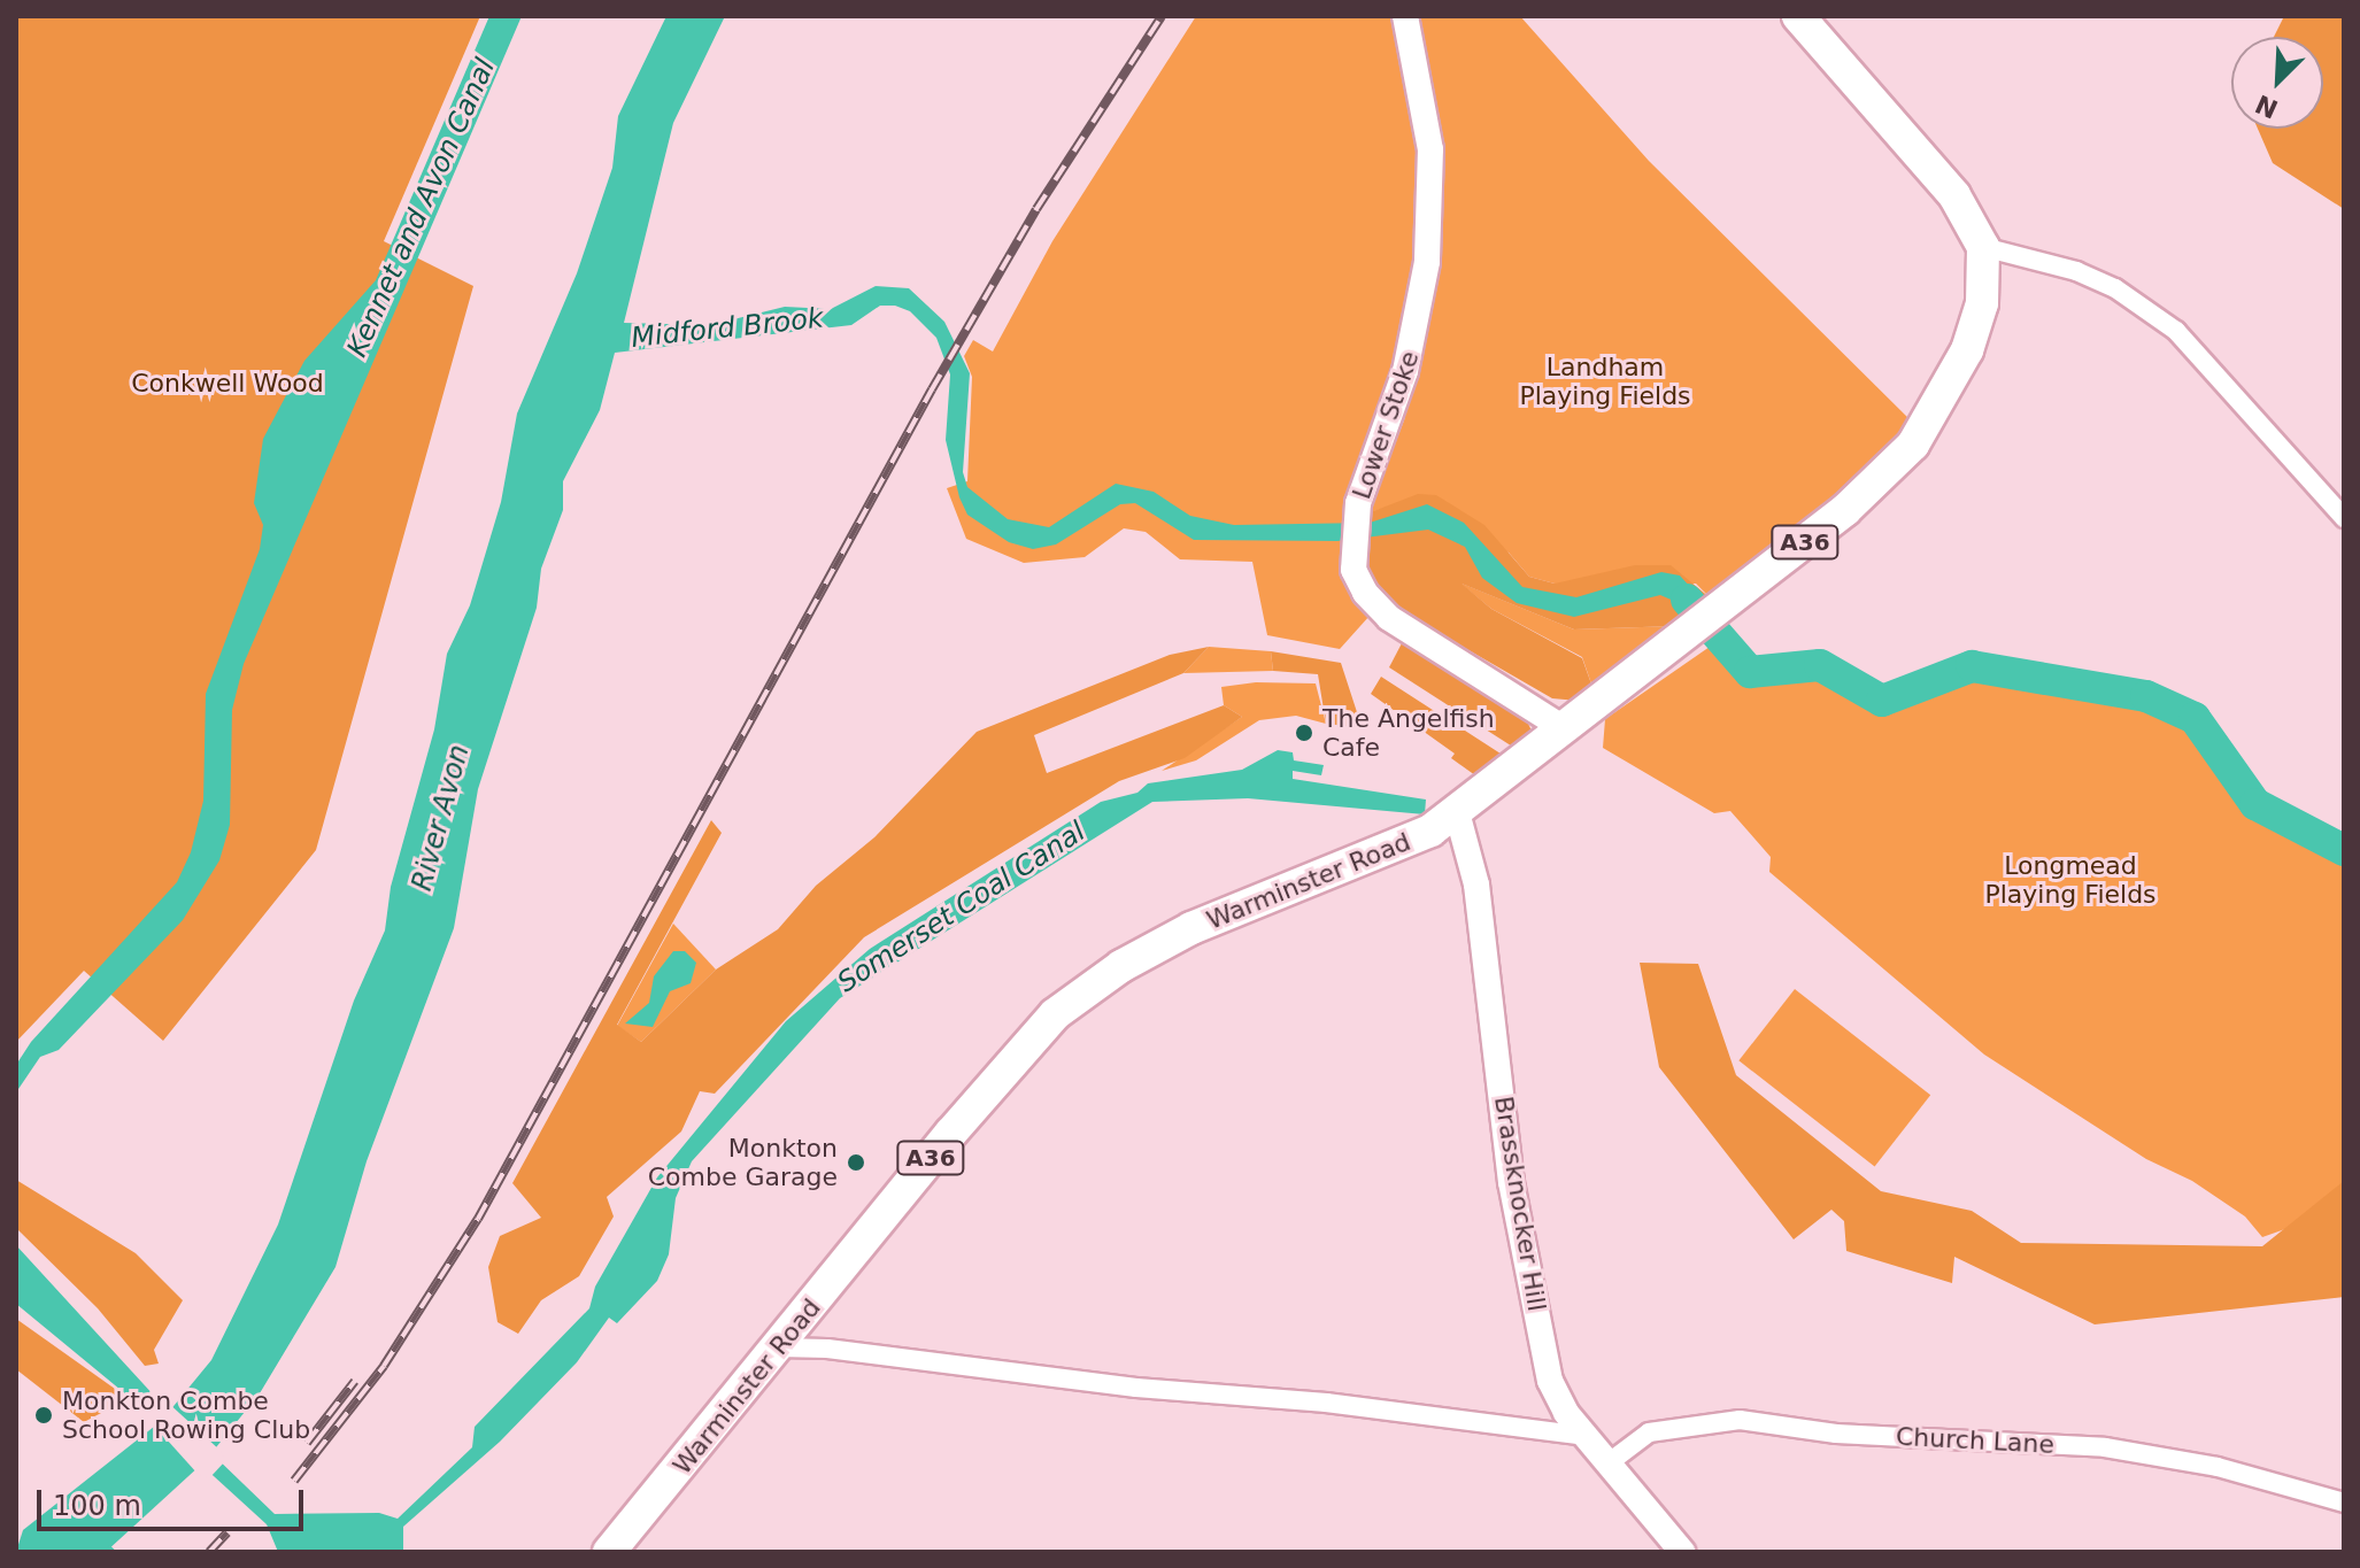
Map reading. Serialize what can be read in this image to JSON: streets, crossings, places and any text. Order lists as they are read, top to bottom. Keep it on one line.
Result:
{"streets":{"highway":["A36","Warminster Road"],"main road":["Lower Stoke","Brassknocker Hill"],"street":["Church Lane"]},"crossings":[["Lower Stoke","Warminster Road"],["Warminster Road","Brassknocker Hill"],["Brassknocker Hill","Church Lane"]],"water":["Kennet and Avon Canal","Midford Brook","River Avon","Somerset Coal Canal"],"parks":["Landham Playing Fields","Conkwell Wood","Longmead Playing Fields"],"places":["The Angelfish Cafe","Monkton Combe Garage","Monkton Combe School Rowing Club"],"scale_bar":"100 m","north":"bottom left"}
